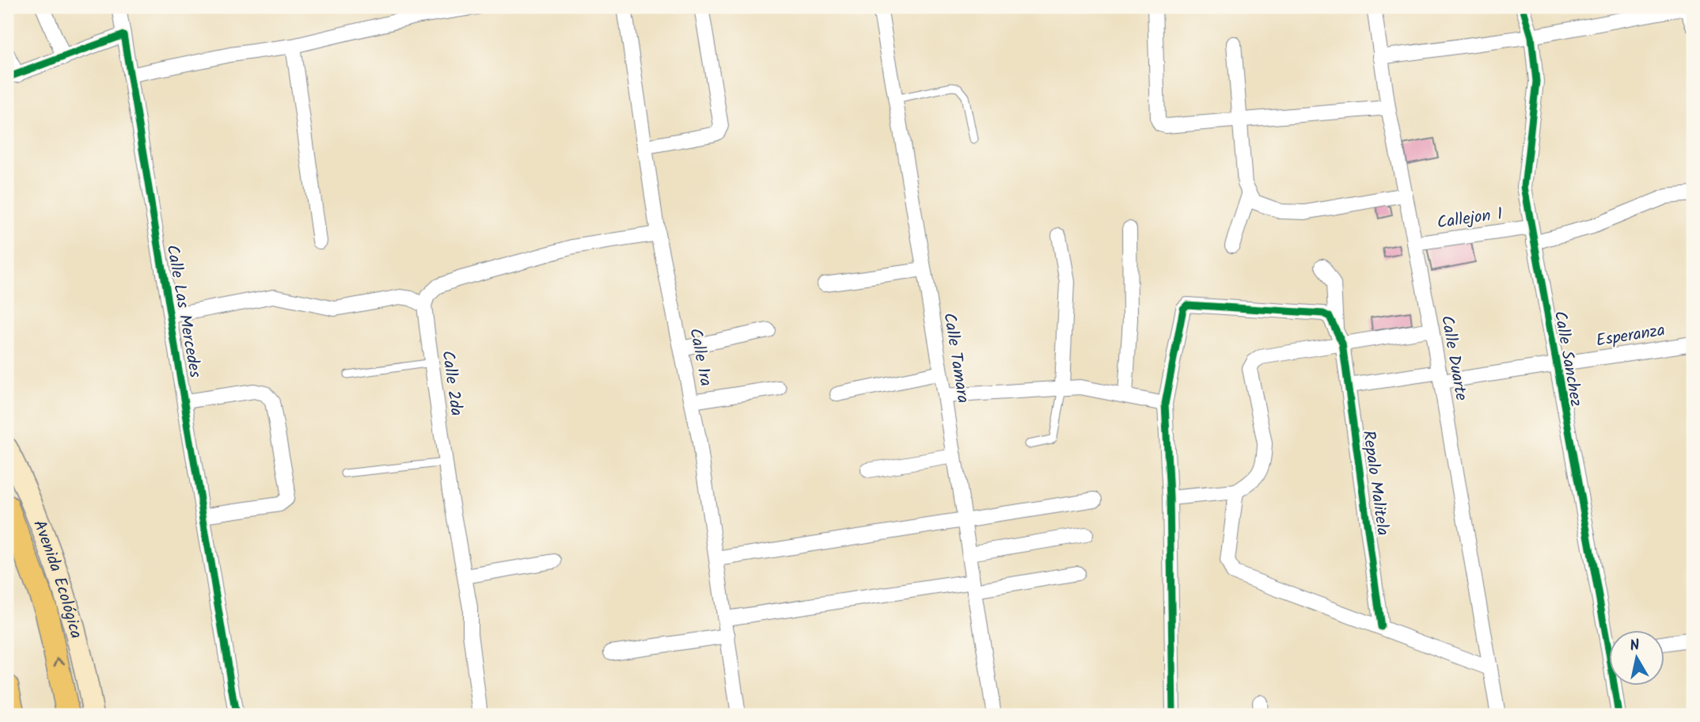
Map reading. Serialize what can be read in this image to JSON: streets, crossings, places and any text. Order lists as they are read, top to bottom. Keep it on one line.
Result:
{"streets":{"main road":["Avenida Ecológica"],"street":["Callejon 1","Calle Las Mercedes","Esperanza","Calle 1ra","Calle Tamara","Calle Duarte","Calle Sanchez","Calle 2da","Repalo Malitela"]},"crossings":[["Callejon 1","Calle Duarte"],["Callejon 1","Calle Sanchez"],["Esperanza","Calle Duarte"],["Esperanza","Calle Sanchez"],["Esperanza","Repalo Malitela"]],"north":"top"}
